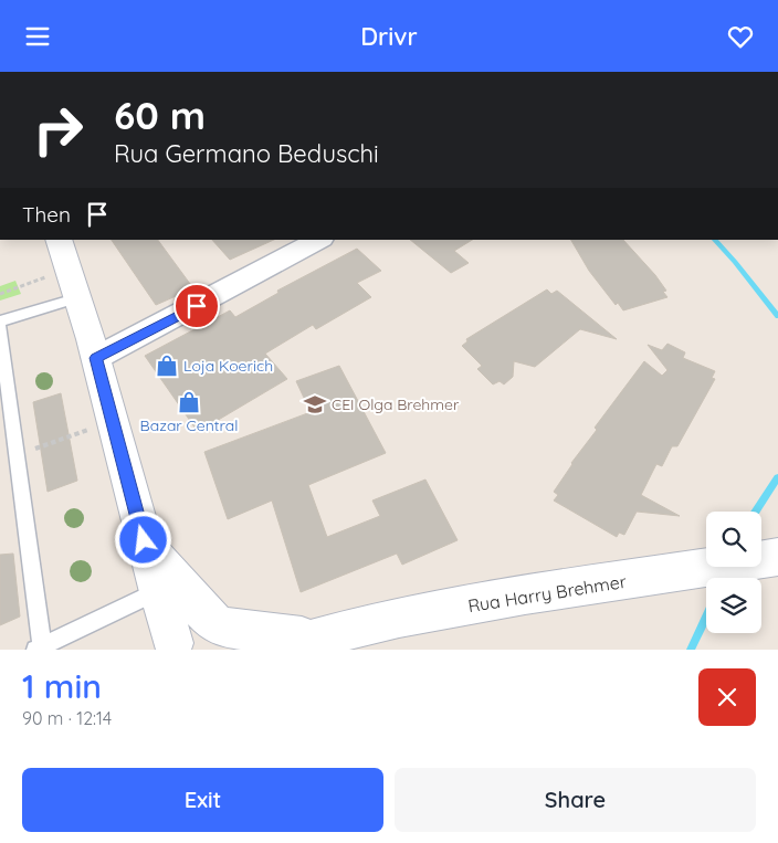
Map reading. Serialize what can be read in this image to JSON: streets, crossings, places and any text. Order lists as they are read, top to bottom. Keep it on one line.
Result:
{"streets":{"main road":["Rua Harry Brehmer"]},"places":{"shop":["Loja Koerich","Bazar Central"],"school or university":["CEI Olga Brehmer"]},"page":{"header":"Drivr","turn":["60 m","Rua Germano Beduschi"],"then":"Then","heading":["1 min","90 m · 12:14"],"buttons":["Exit","Share"]}}
